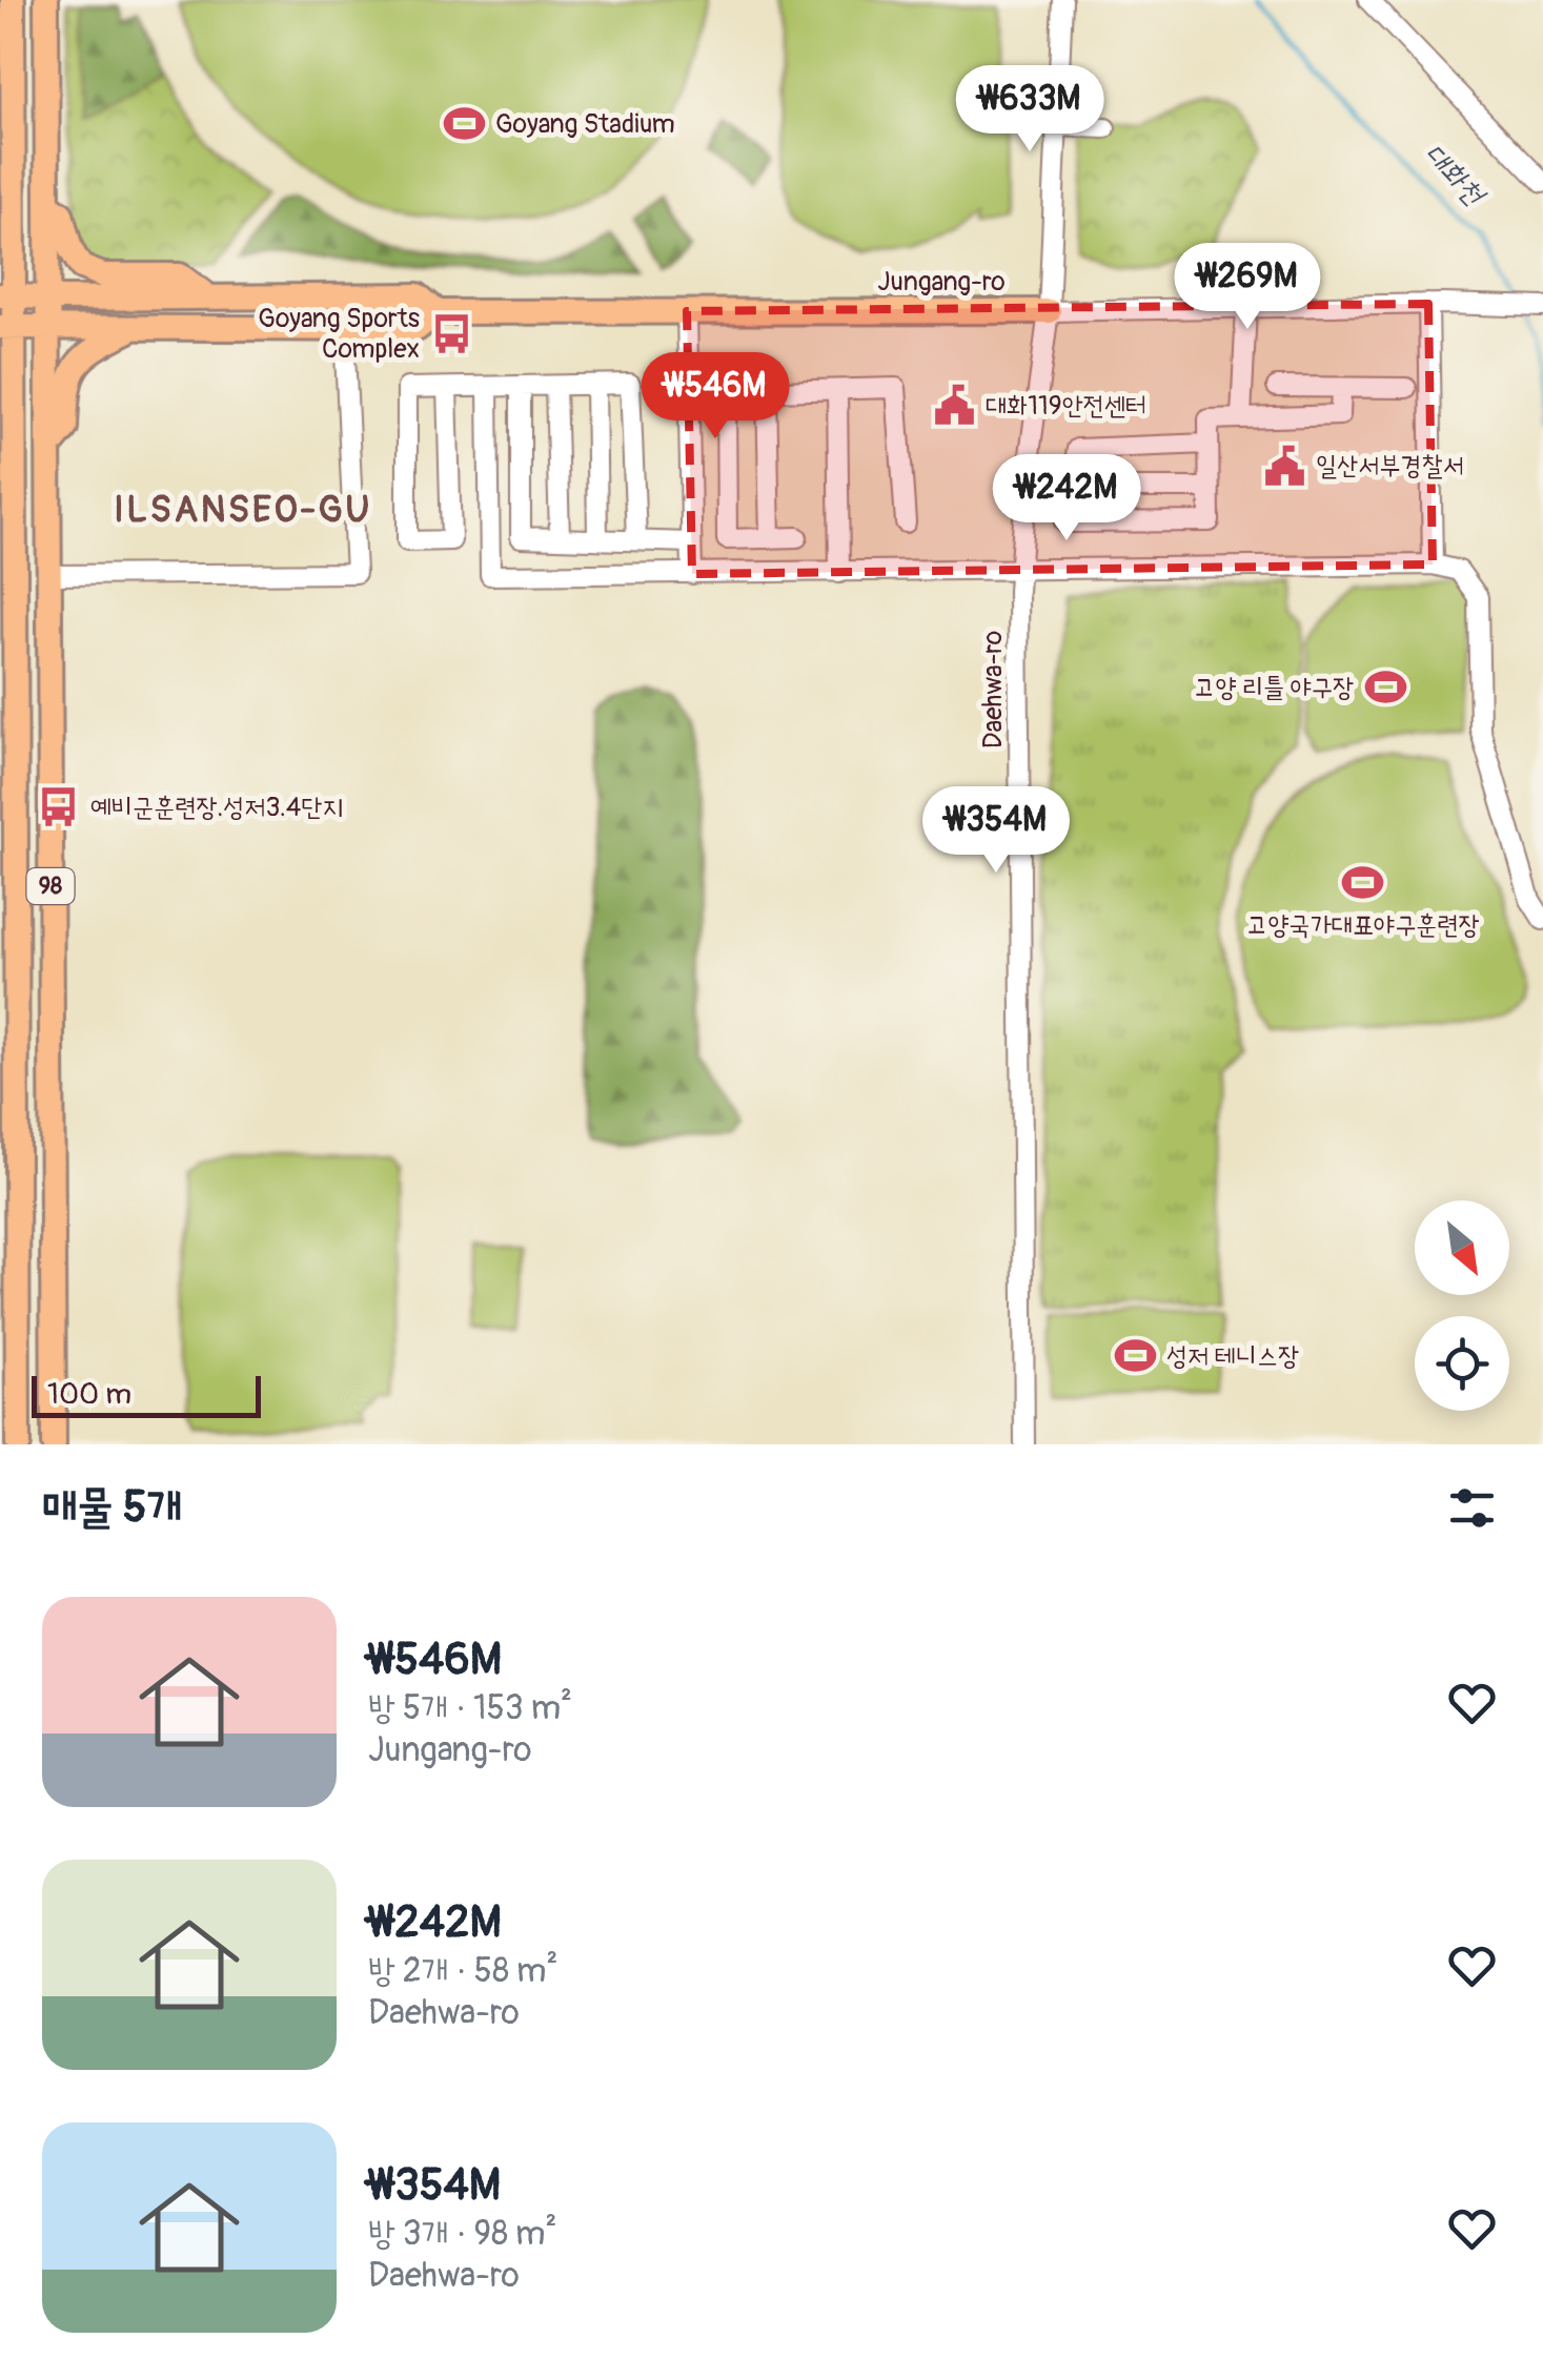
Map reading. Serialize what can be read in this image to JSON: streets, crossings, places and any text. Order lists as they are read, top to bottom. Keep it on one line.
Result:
{"streets":{"main road":["Jungang-ro","98"],"street":["Daehwa-ro"]},"crossings":[["Jungang-ro","Daehwa-ro"],["Jungang-ro","98"]],"districts":["ILSANSEO-GU"],"water":["대화천"],"places":{"sports":["Goyang Stadium","고양 리틀 야구장","고양국가대표야구훈련장","성저 테니스장"],"bus stop":["Goyang Sports Complex","예비군훈련장.성저3.4단지"],"public building":["대화119안전센터","일산서부경찰서"]},"scale_bar":"100 m","north":"bottom right","page":{"price":["₩633M","₩269M","₩546M","₩242M","₩354M"],"scale":"100 m","heading":"매물 5개","list":[{"name":"₩546M","note":"방 5개 · 153 m² · Jungang-ro"},{"name":"₩242M","note":"방 2개 · 58 m² · Daehwa-ro"},{"name":"₩354M","note":"방 3개 · 98 m² · Daehwa-ro"}]}}
